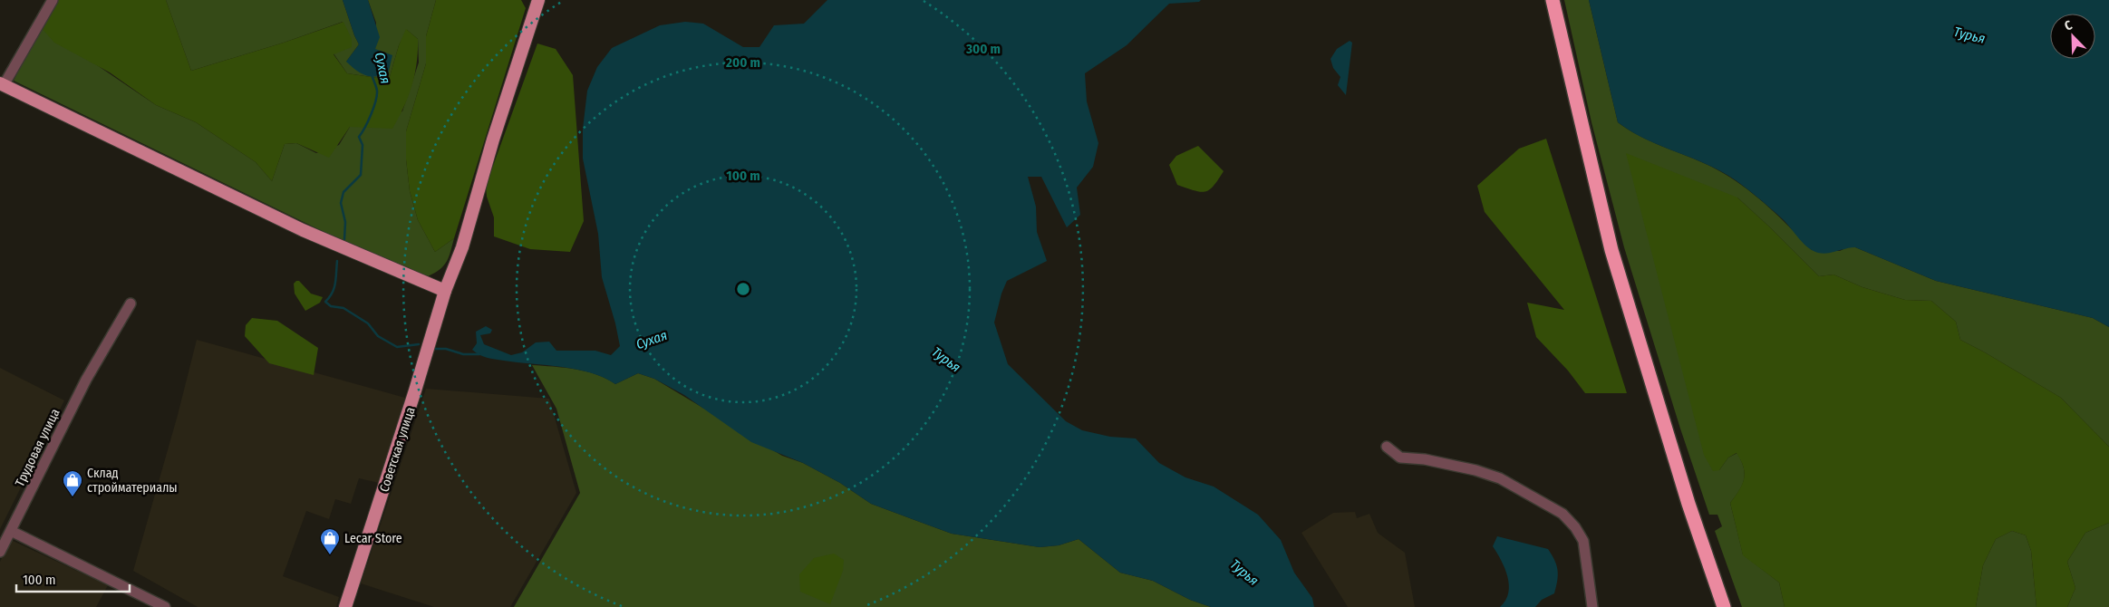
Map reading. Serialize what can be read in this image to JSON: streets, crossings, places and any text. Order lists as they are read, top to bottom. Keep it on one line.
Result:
{"streets":{"main road":["Советская улица"],"street":["Трудовая улица"]},"water":["Турья","Сухая"],"places":{"shop":["Склад стройматериалы","Lecar Store"]},"scale_bar":"100 m","north":"top left","rings":["300 m","200 m","100 m"]}
